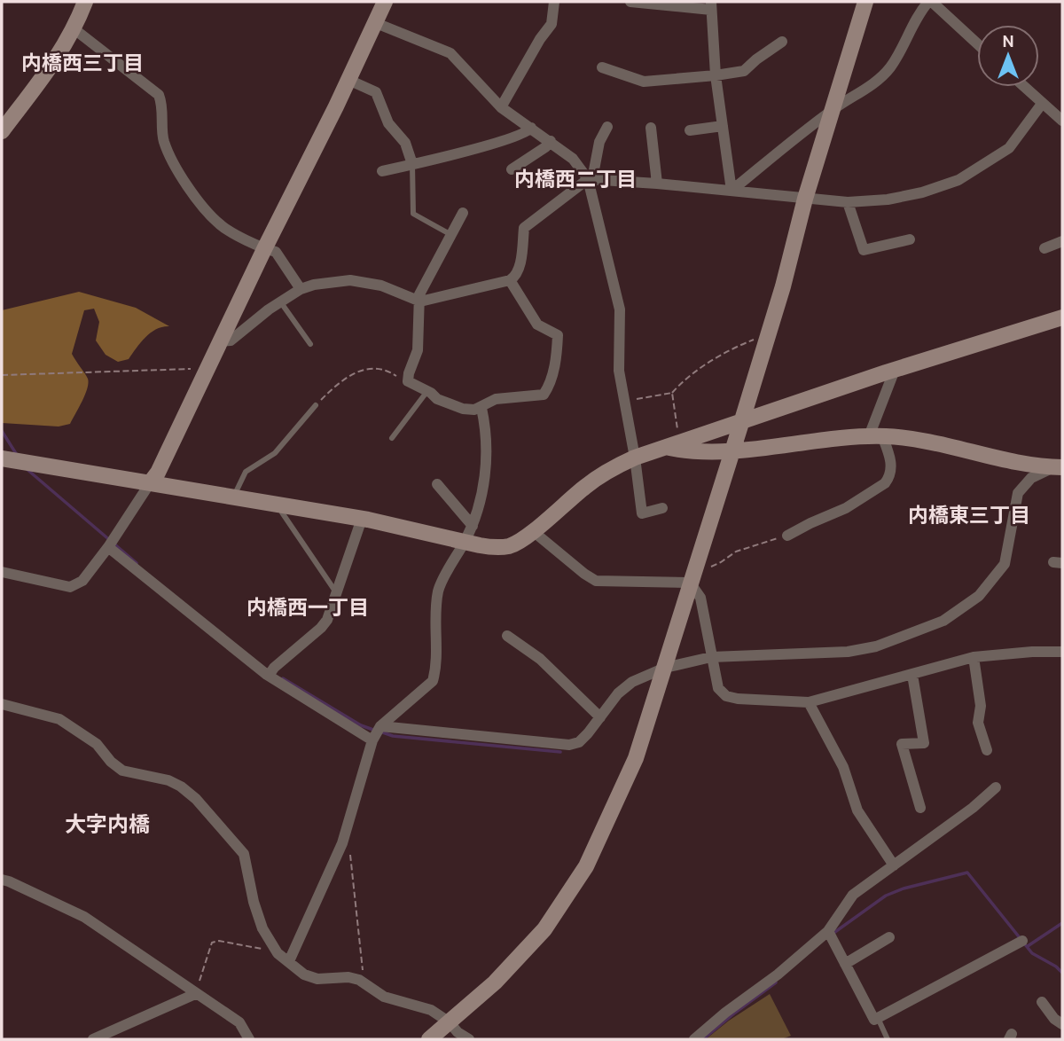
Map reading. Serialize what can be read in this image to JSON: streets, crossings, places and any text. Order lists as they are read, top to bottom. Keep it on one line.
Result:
{"districts":["内橋西三丁目","内橋西二丁目","内橋東三丁目","内橋西一丁目","大字内橋"],"north":"top"}
